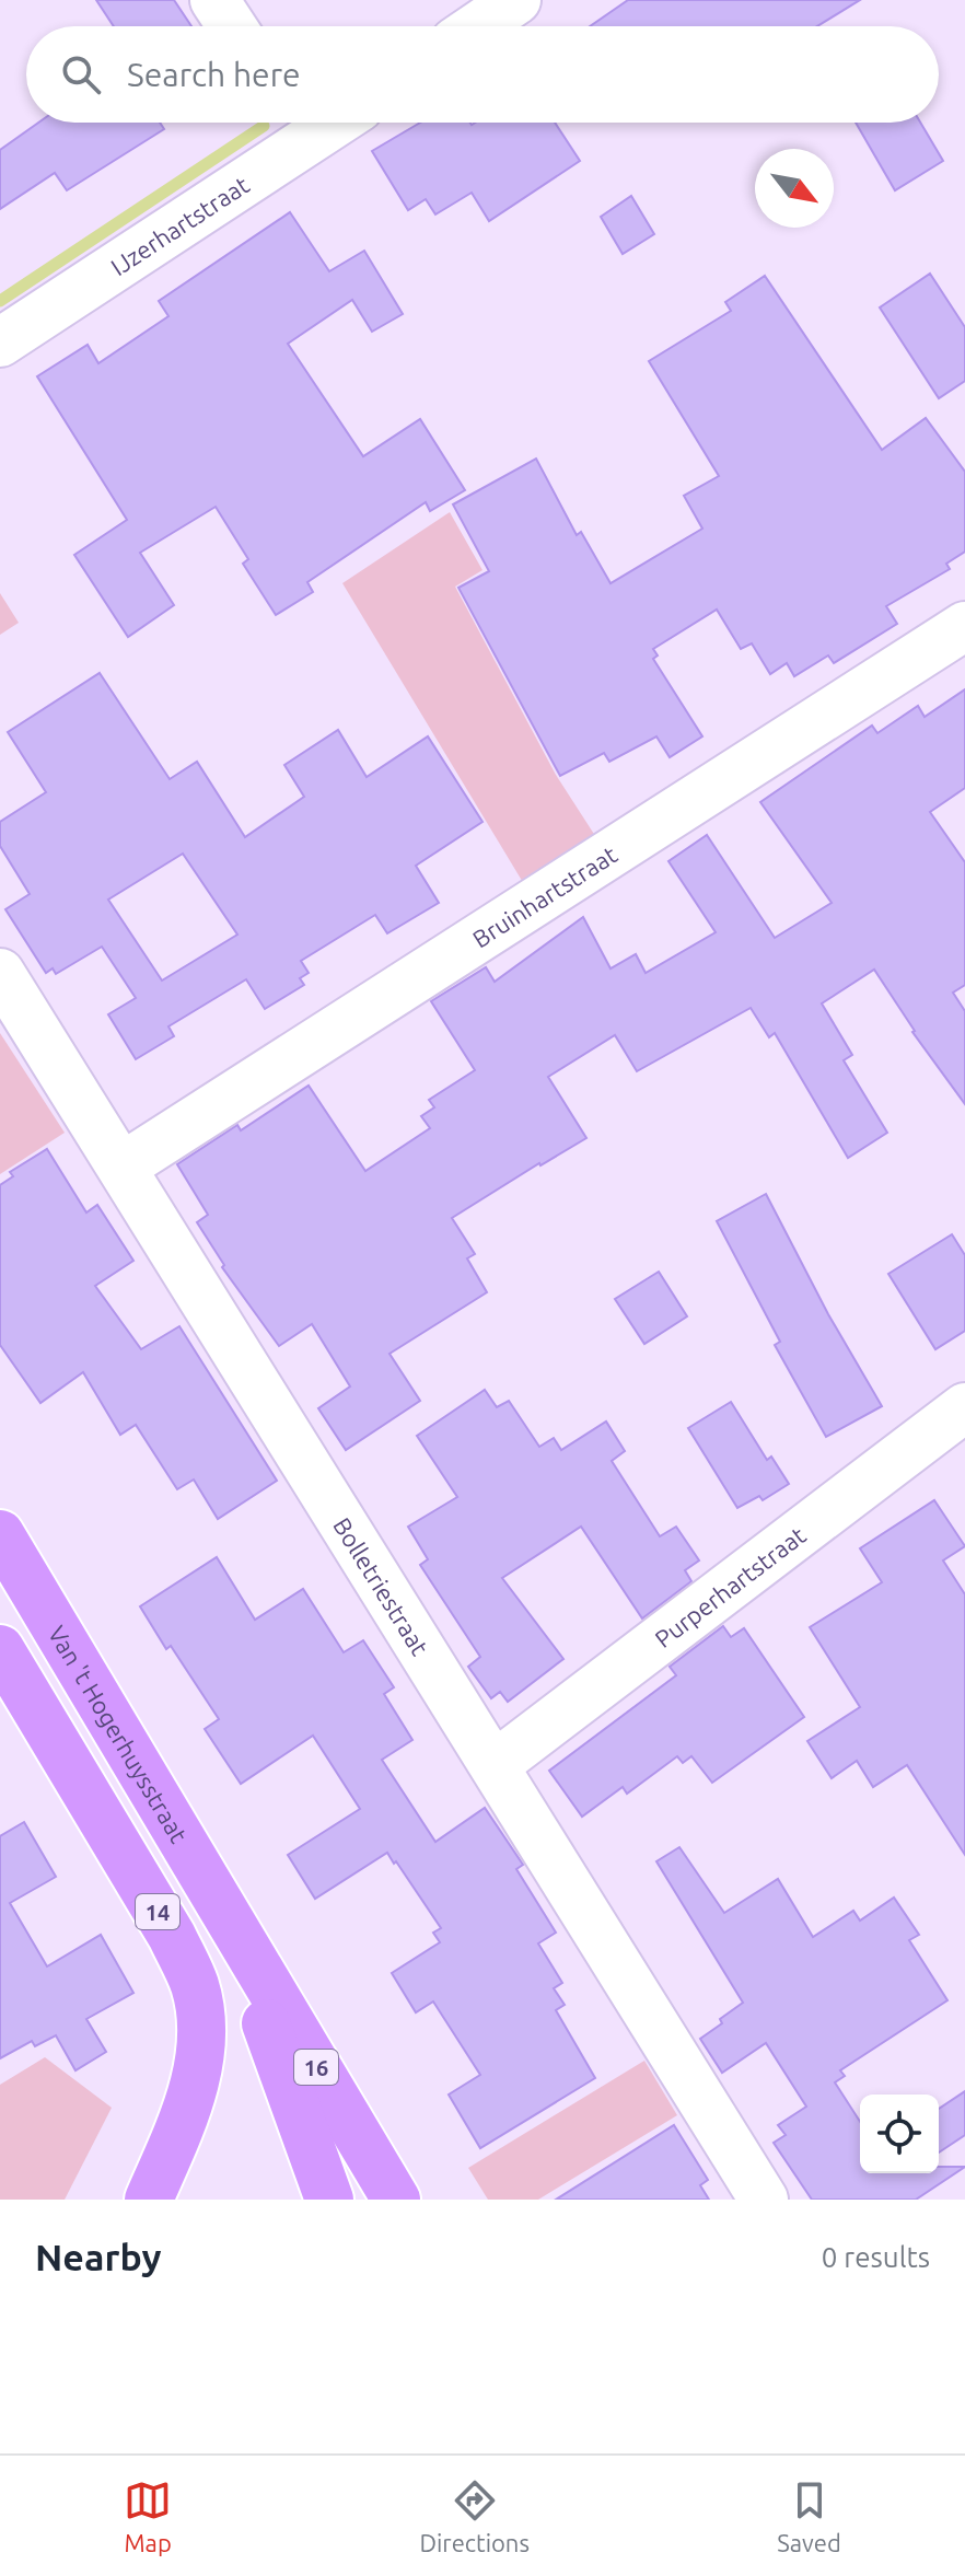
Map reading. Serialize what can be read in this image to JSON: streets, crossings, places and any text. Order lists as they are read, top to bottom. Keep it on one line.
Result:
{"streets":{"main road":["Van 't Hogerhuysstraat","14","16"],"street":["IJzerhartstraat","Bruinhartstraat","Bolletriestraat","Purperhartstraat"]},"crossings":[["Bruinhartstraat","Bolletriestraat"],["Bolletriestraat","Purperhartstraat"]],"north":"bottom right","page":{"search":"Search here","heading":["Nearby","0 results"],"nav":["Map","Directions","Saved"]}}
